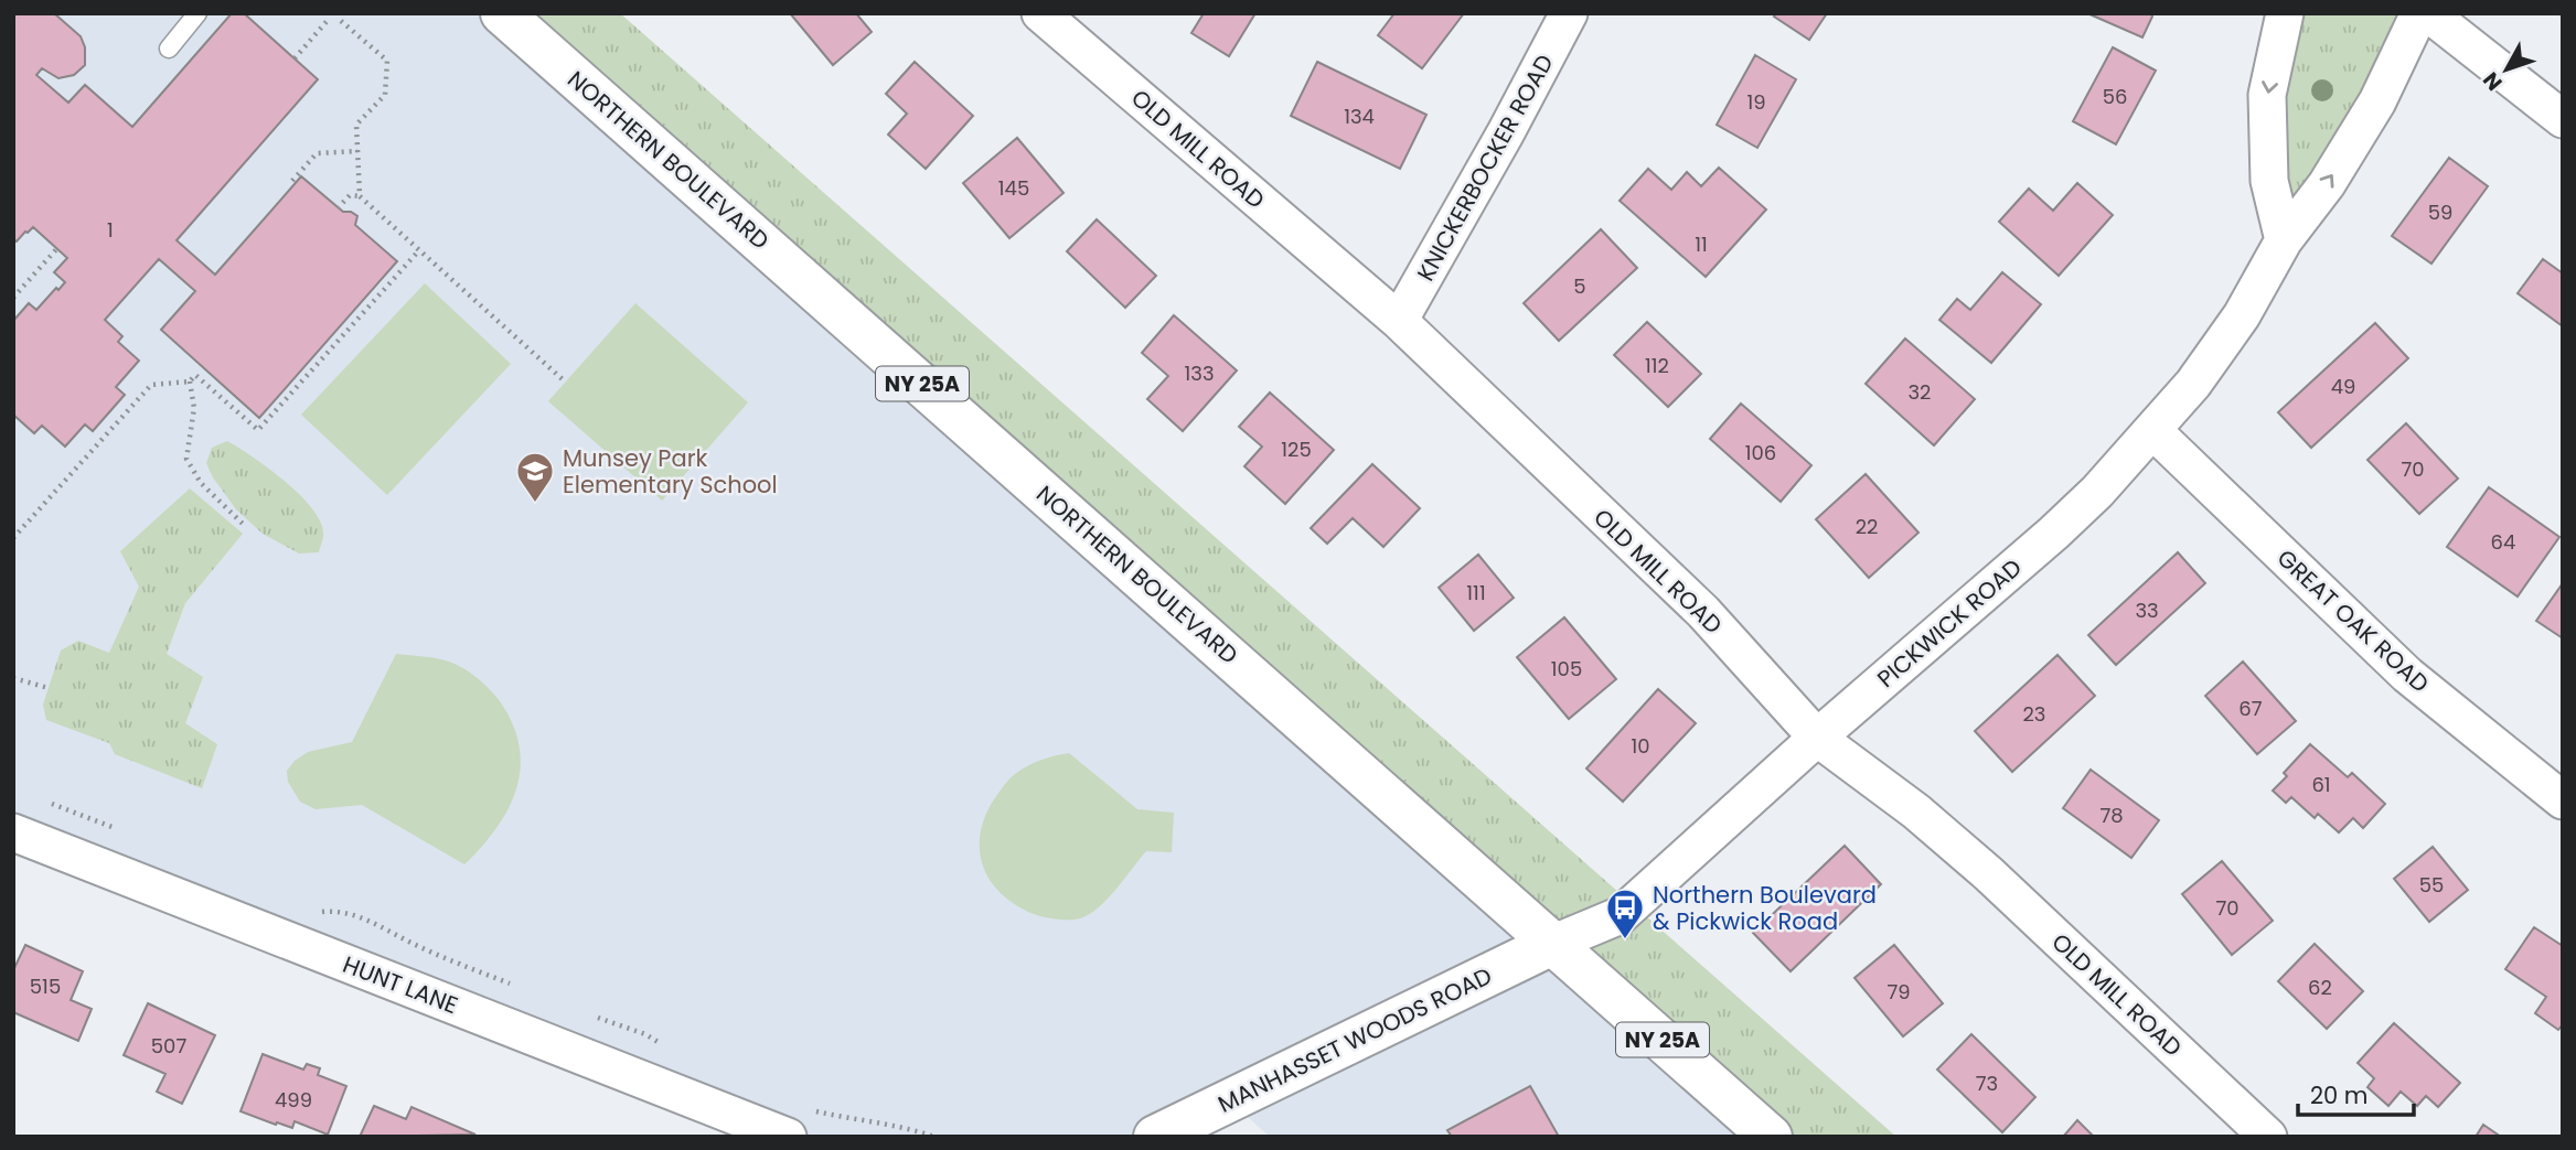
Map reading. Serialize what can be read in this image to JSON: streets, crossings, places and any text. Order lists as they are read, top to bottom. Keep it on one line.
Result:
{"streets":{"main road":["NORTHERN BOULEVARD","NY 25A","MANHASSET WOODS ROAD"],"street":["OLD MILL ROAD","KNICKERBOCKER ROAD","GREAT OAK ROAD","PICKWICK ROAD","HUNT LANE"]},"crossings":[["OLD MILL ROAD","KNICKERBOCKER ROAD"],["OLD MILL ROAD","PICKWICK ROAD"],["NORTHERN BOULEVARD","PICKWICK ROAD"],["NORTHERN BOULEVARD","MANHASSET WOODS ROAD"],["GREAT OAK ROAD","PICKWICK ROAD"],["PICKWICK ROAD","MANHASSET WOODS ROAD"]],"places":{"school or university":["Munsey Park Elementary School"],"bus stop":["Northern Boulevard & Pickwick Road"]},"house_numbers":["56","19","134","145","59","1","11","5","112","133","49","32","125","106","70","22","64","111","33","105","67","23","10","61","78","55","70","515","62","79","507","73","499"],"scale_bar":"20 m","north":"bottom left"}
